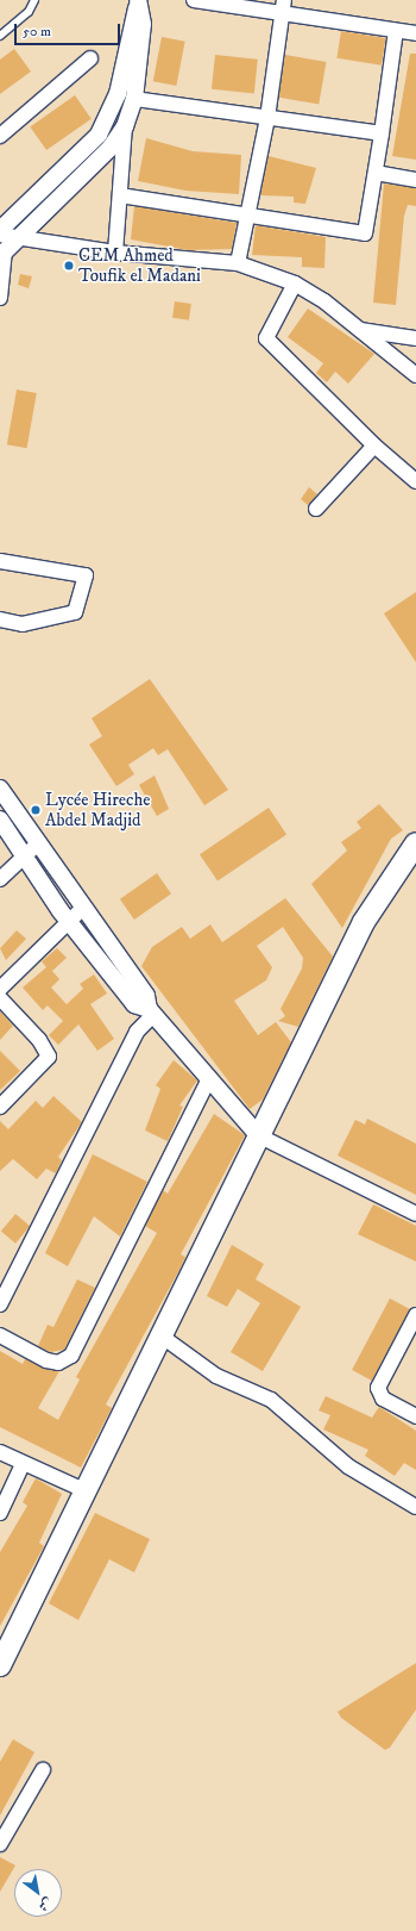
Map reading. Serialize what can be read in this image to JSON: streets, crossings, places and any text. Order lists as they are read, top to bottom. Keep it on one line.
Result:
{"places":["CEM Ahmed Toufik el Madani","Lycée Hireche Abdel Madjid"],"scale_bar":"50 m","north":"bottom right"}
